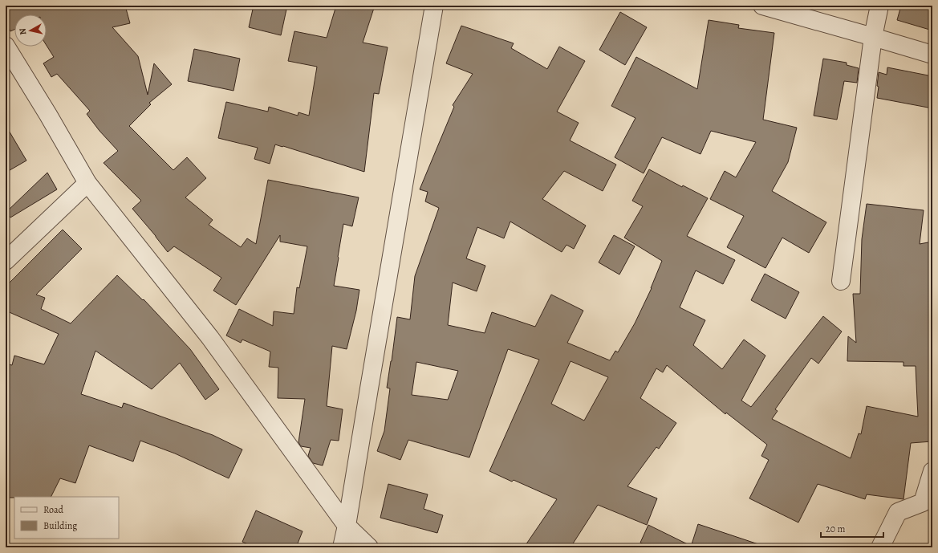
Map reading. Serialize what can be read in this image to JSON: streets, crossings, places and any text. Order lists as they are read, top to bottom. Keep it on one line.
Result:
{"legend":["Road","Building"],"scale_bar":"20 m","north":"left"}
